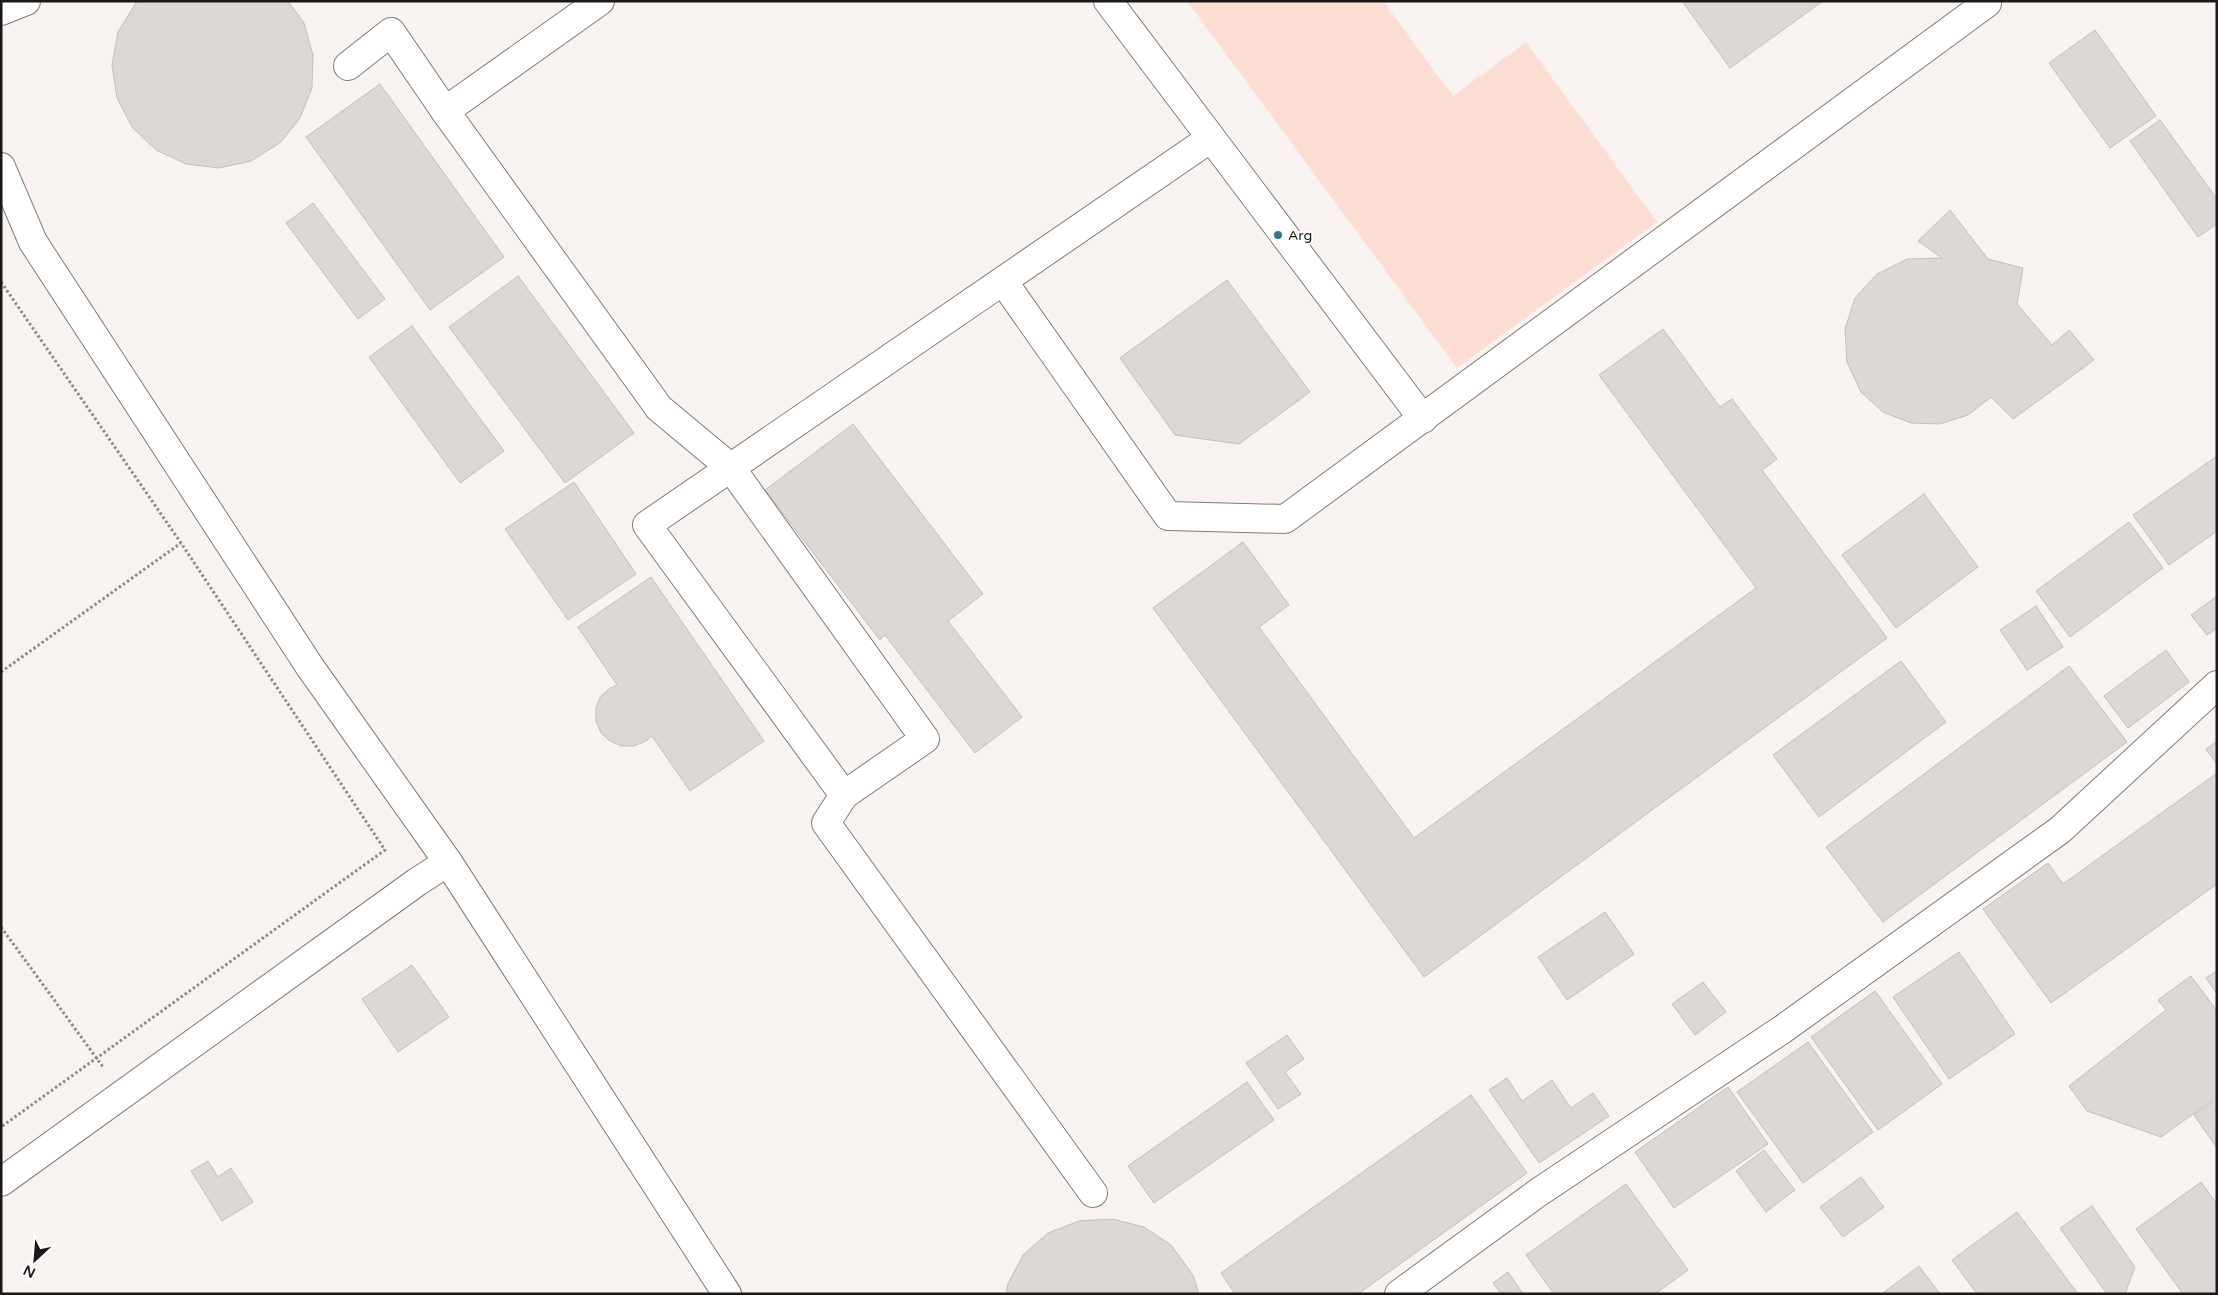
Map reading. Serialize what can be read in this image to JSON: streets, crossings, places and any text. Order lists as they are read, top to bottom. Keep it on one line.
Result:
{"places":["Arg"],"north":"bottom left"}
